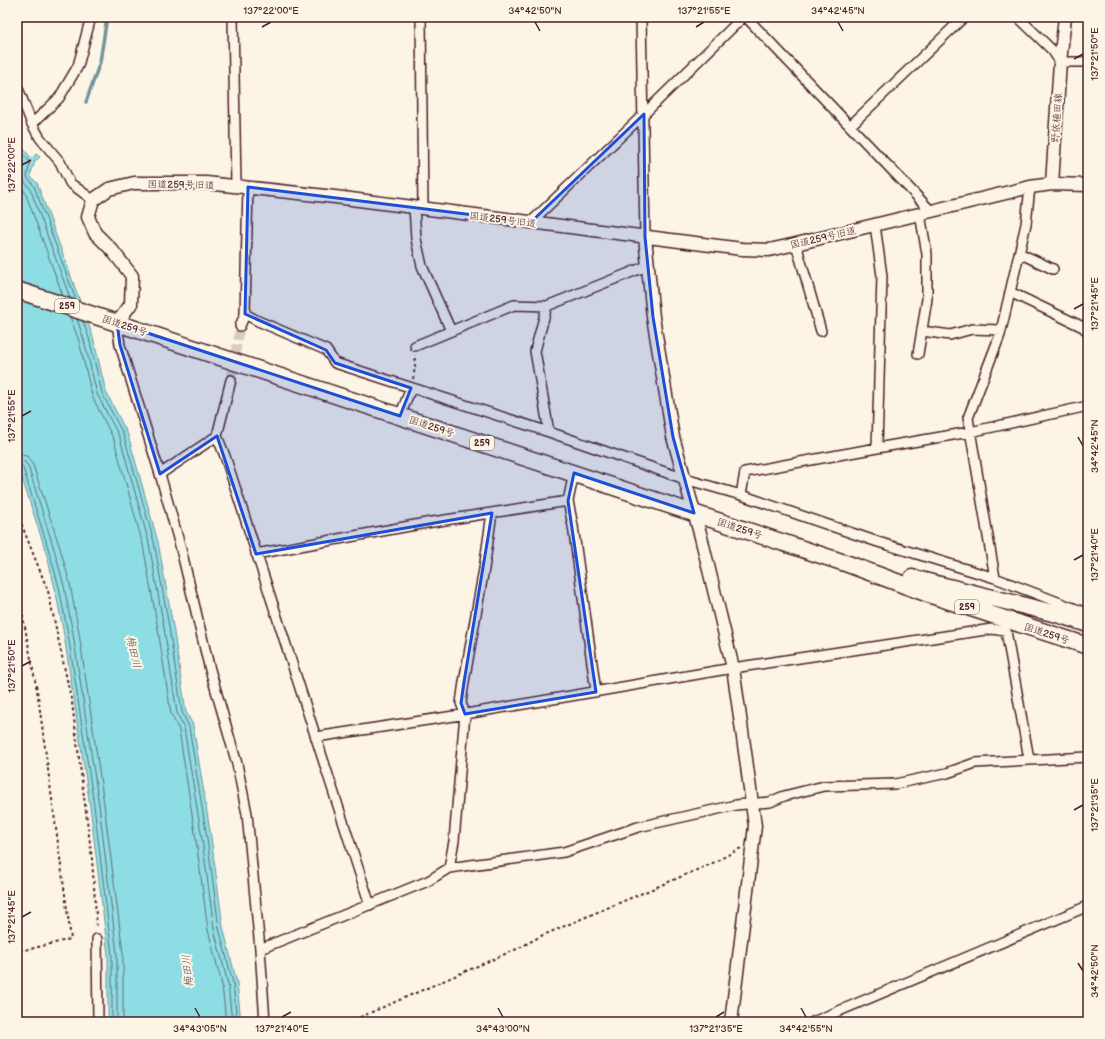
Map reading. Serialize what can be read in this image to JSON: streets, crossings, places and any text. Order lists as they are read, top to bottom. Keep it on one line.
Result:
{"streets":{"highway":["259","国道259号"],"street":["野依植田線","国道259号旧道"]},"crossings":[["野依植田線","国道259号旧道"]],"water":["梅田川"],"coordinates":["137°22'00\"E","34°42'50\"N","137°21'55\"E","34°42'45\"N","137°21'50\"E","137°21'45\"E","137°21'40\"E","137°21'35\"E","34°43'05\"N","34°43'00\"N","34°42'55\"N"]}
